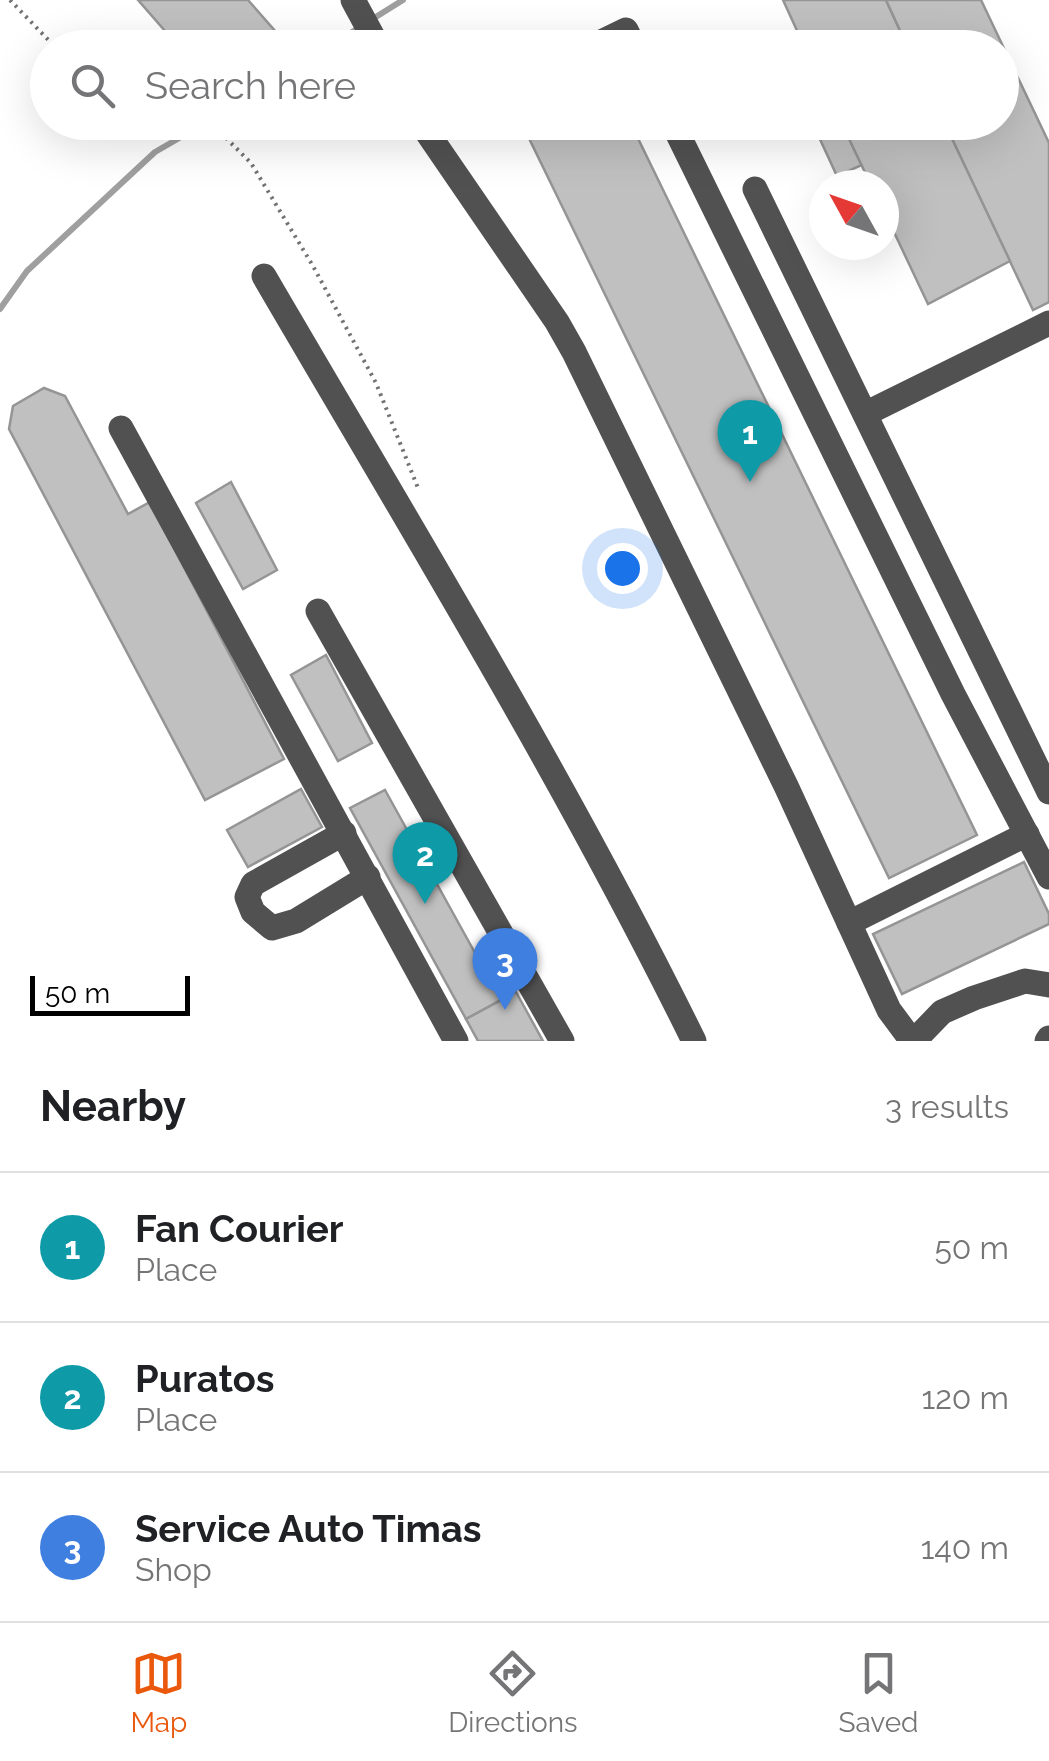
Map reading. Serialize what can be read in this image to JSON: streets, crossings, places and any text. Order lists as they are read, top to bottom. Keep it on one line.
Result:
{"scale_bar":"50 m","north":"top left","page":{"search":"Search here","pins":["1","2","3"],"scale":"50 m","heading":["Nearby","3 results"],"list":[{"mark":"1","name":"Fan Courier","note":"Place","value":"50 m"},{"mark":"2","name":"Puratos","note":"Place","value":"120 m"},{"mark":"3","name":"Service Auto Timas","note":"Shop","value":"140 m"}],"nav":["Map","Directions","Saved"]}}
